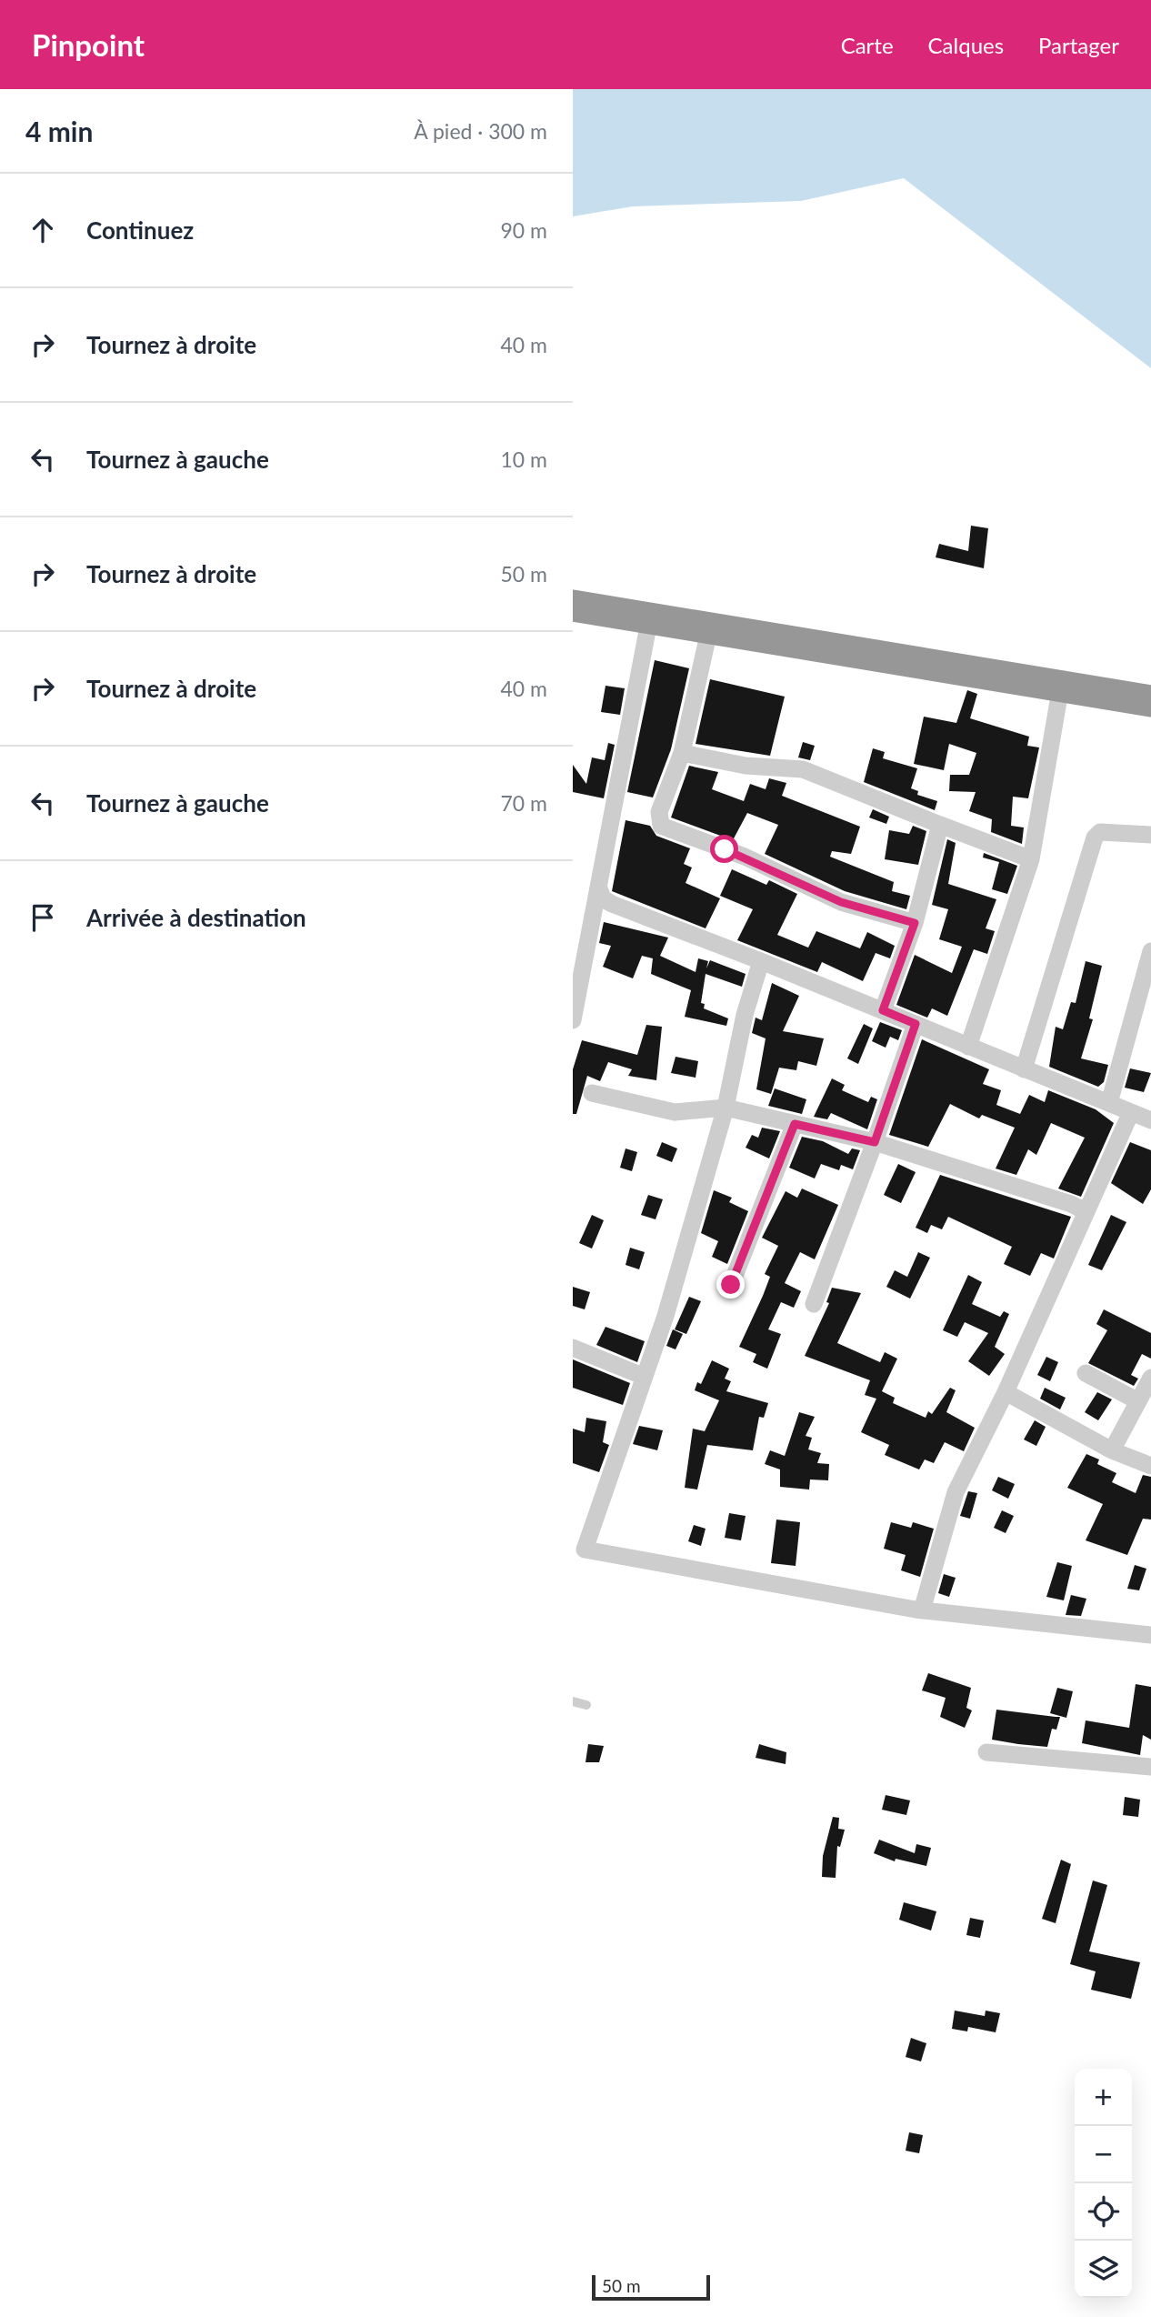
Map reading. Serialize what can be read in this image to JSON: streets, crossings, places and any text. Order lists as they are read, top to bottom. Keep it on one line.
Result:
{"scale_bar":"50 m","page":{"header":"Pinpoint","nav":["Carte","Calques","Partager"],"heading":["4 min","À pied · 300 m"],"list":[["Continuez","90 m"],["Tournez à droite","40 m"],["Tournez à gauche","10 m"],["Tournez à droite","50 m"],["Tournez à droite","40 m"],["Tournez à gauche","70 m"],"Arrivée à destination"],"map_buttons":["+","−"],"scale":"50 m"}}
